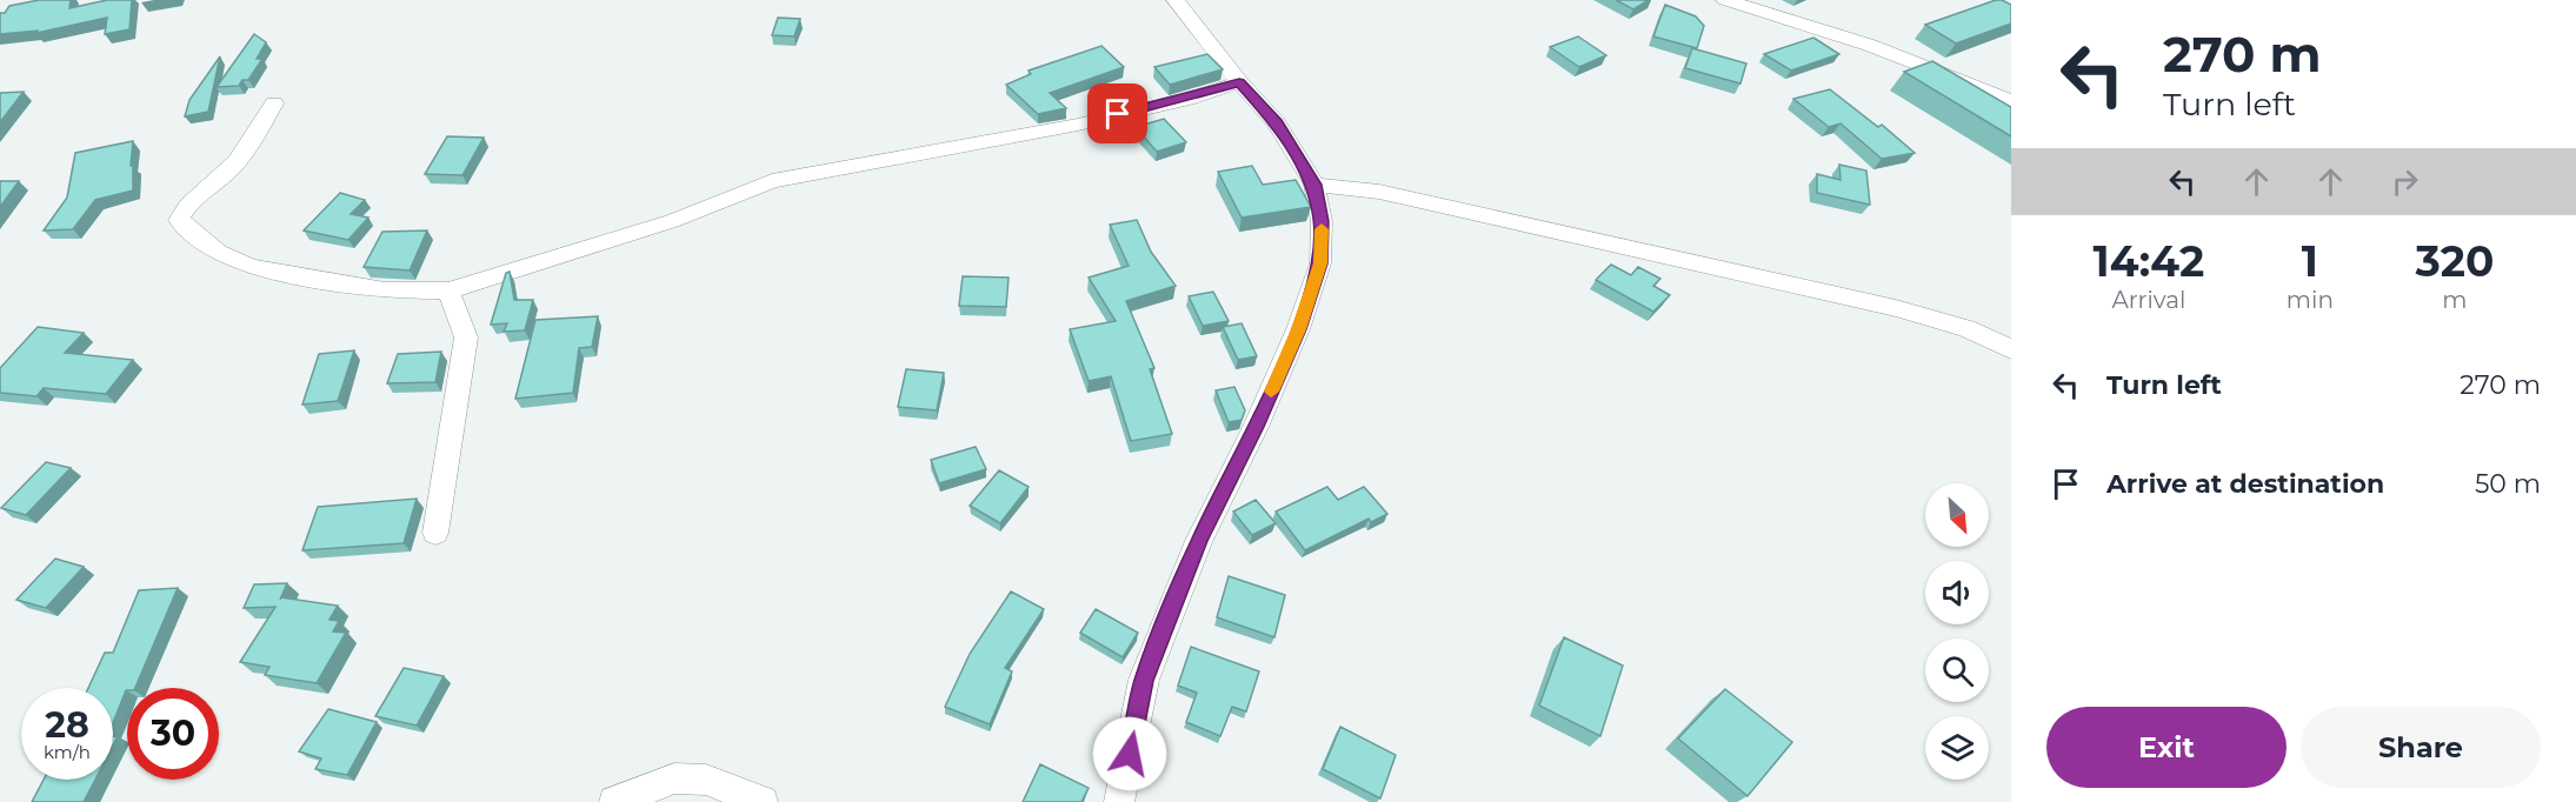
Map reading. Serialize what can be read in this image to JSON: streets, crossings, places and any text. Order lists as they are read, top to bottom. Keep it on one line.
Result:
{"north":"bottom right","page":{"turn":["270 m","Turn left"],"eta":["14:42","Arrival","1","min","320","m"],"list":[{"name":"Turn left","value":"270 m"},{"name":"Arrive at destination","value":"50 m"}],"speed":"28 km/h","limit":"30","buttons":["Exit","Share"]}}
